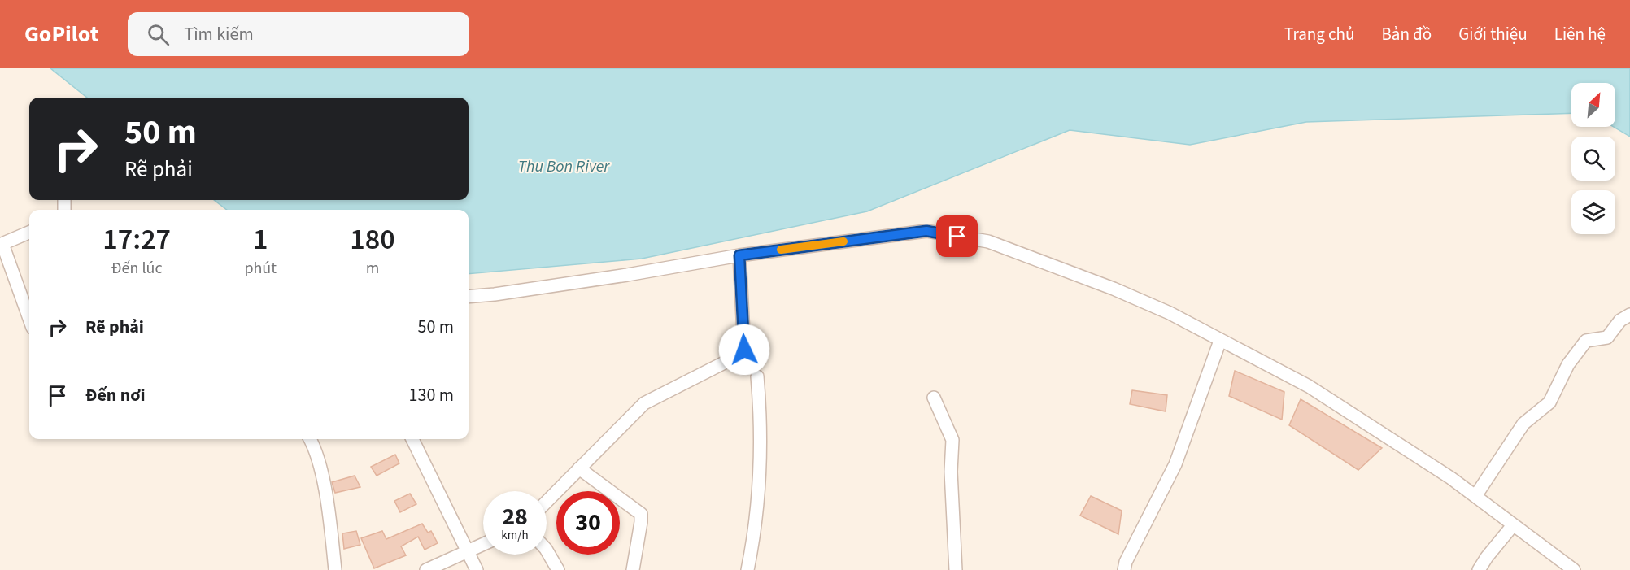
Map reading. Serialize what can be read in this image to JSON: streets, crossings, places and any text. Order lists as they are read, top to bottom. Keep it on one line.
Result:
{"water":["Thu Bon River"],"north":"top right","page":{"header":"GoPilot","search":"Tìm kiếm","nav":["Trang chủ","Bản đồ","Giới thiệu","Liên hệ"],"turn":["50 m","Rẽ phải"],"eta":["17:27","Đến lúc","1","phút","180","m"],"list":[{"name":"Rẽ phải","value":"50 m"},{"name":"Đến nơi","value":"130 m"}],"speed":"28 km/h","limit":"30"}}
